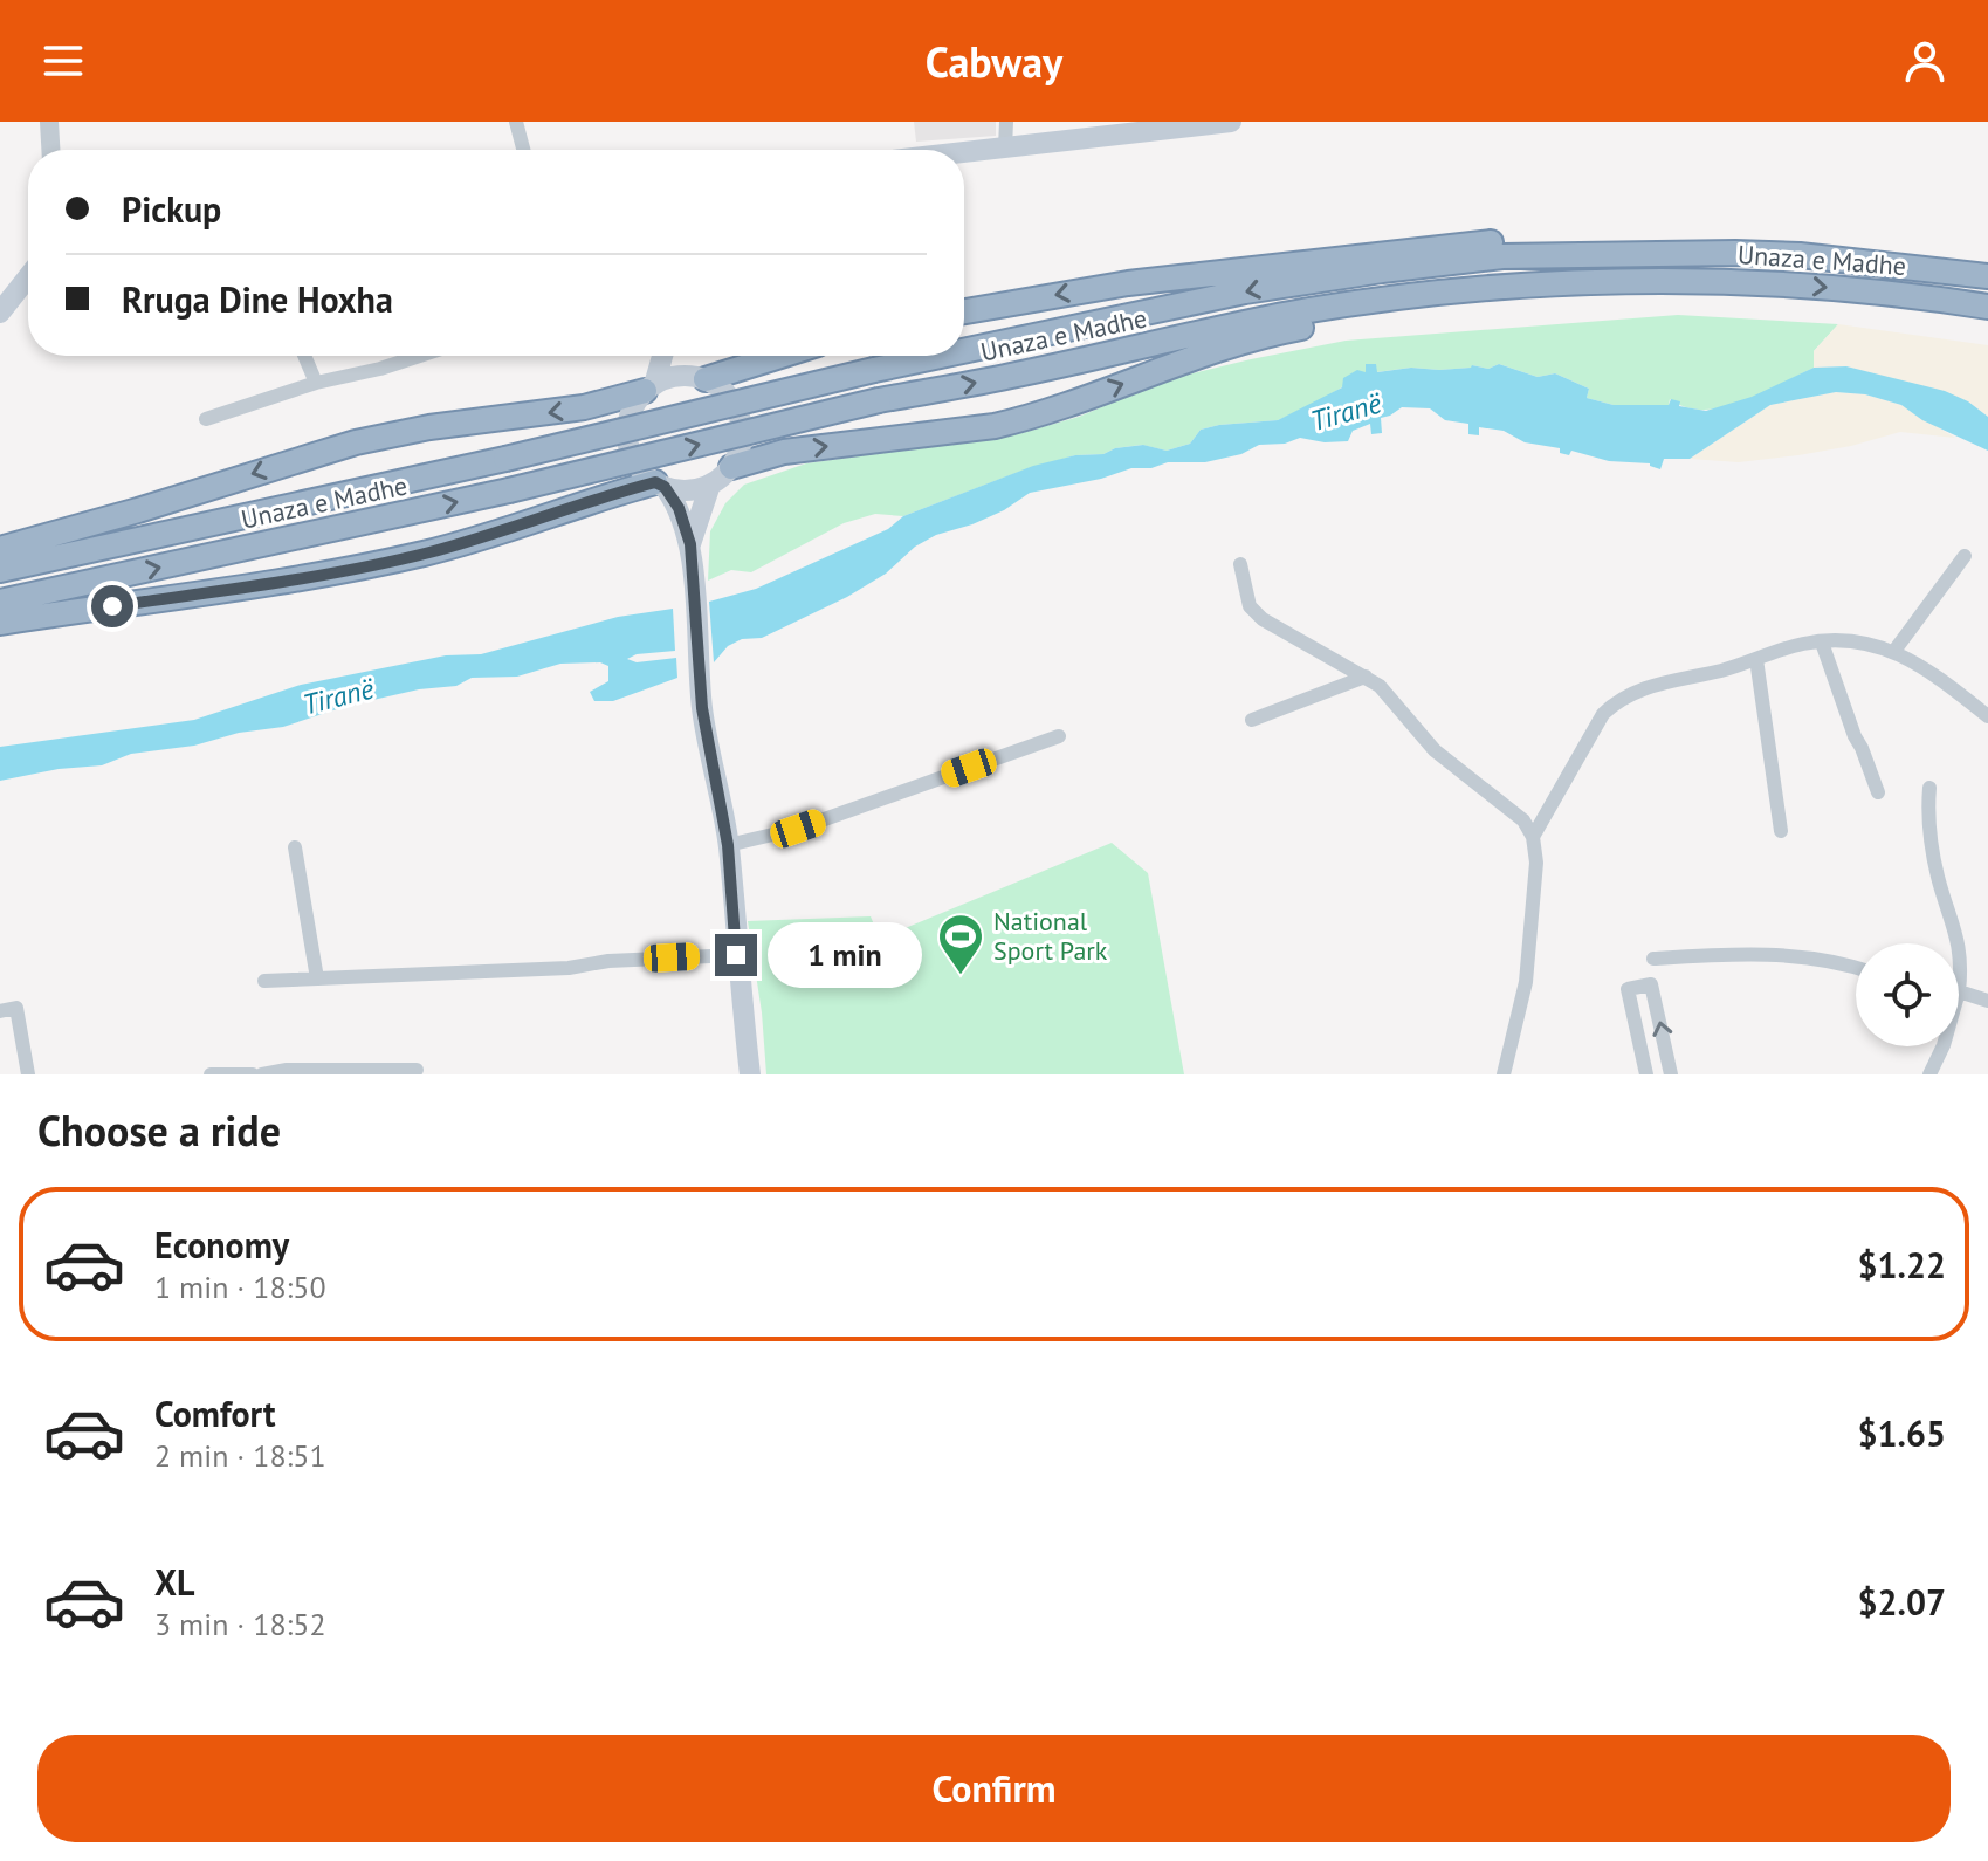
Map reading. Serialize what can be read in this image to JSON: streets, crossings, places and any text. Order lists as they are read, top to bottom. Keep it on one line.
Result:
{"streets":{"highway":["Unaza e Madhe"]},"water":["Tiranë"],"places":{"sports":["National Sport Park"]},"page":{"header":"Cabway","banner":["Pickup","Rruga Dine Hoxha"],"bubble":"1 min","heading":"Choose a ride","list":[{"name":"Economy","note":"1 min · 18:50","value":"$1.22"},{"name":"Comfort","note":"2 min · 18:51","value":"$1.65"},{"name":"XL","note":"3 min · 18:52","value":"$2.07"}],"buttons":"Confirm"}}
